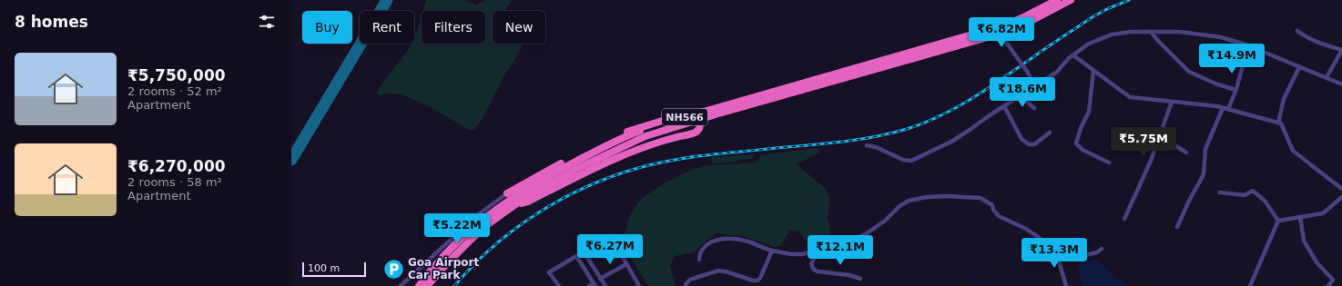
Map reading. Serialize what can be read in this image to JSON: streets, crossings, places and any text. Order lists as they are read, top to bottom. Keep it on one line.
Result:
{"streets":{"highway":["NH566"]},"places":{"parking":["Goa Airport Car Park"]},"scale_bar":"100 m","page":{"heading":"8 homes","chip":["Buy","Rent","Filters","New"],"price":["₹6.82M","₹14.9M","₹18.6M","₹5.75M","₹5.22M","₹6.27M","₹12.1M","₹13.3M"],"list":[{"name":"₹5,750,000","note":"2 rooms · 52 m² · Apartment"},{"name":"₹6,270,000","note":"2 rooms · 58 m² · Apartment"}],"scale":"100 m"}}
